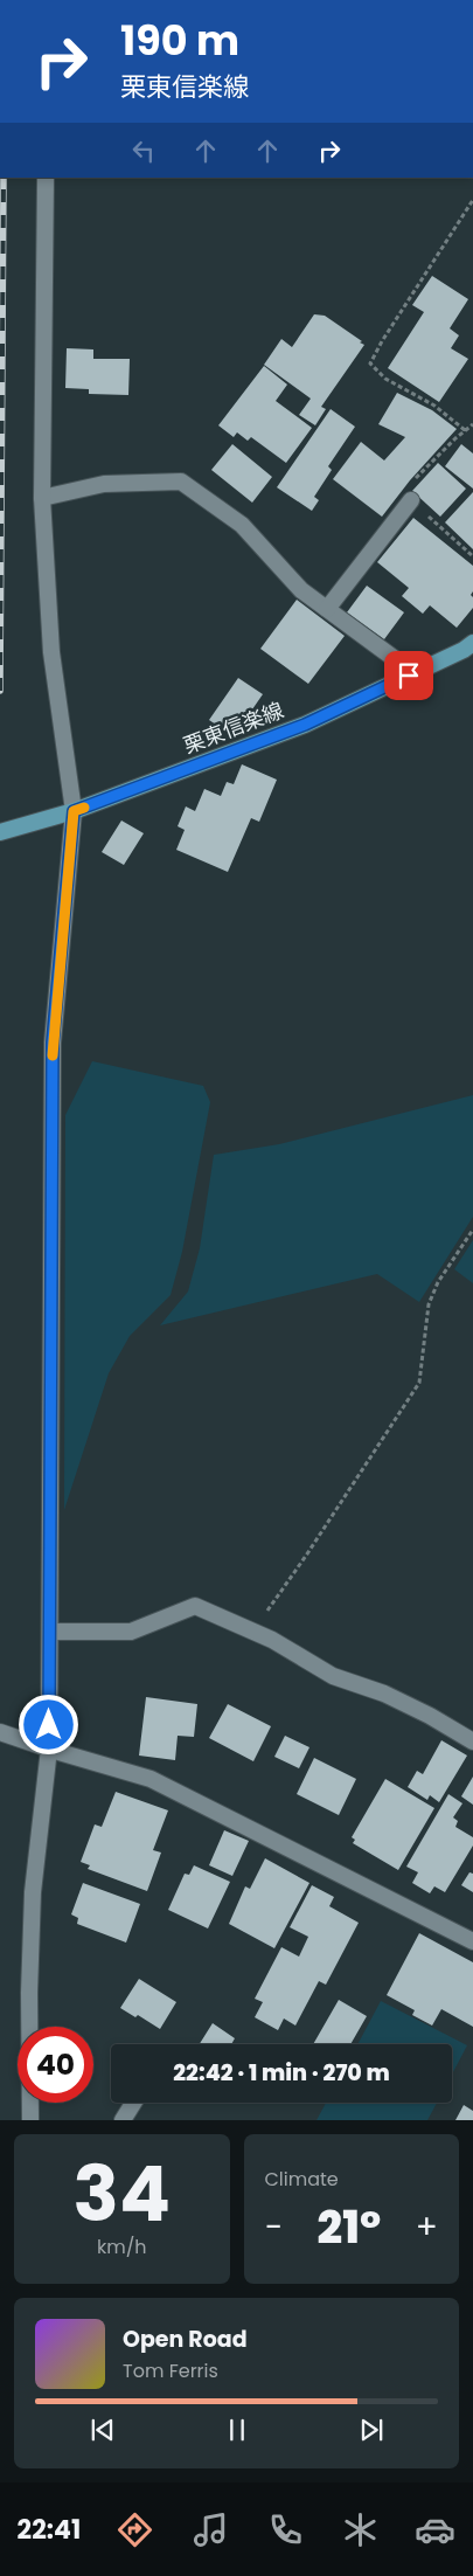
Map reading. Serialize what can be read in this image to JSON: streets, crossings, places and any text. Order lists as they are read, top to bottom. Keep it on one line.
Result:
{"streets":{"main road":["栗東信楽線"]},"page":{"turn":["190 m","栗東信楽線"],"limit":"40","trip":"22:42 · 1 min · 270 m","tile":[["34","km/h"],"Climate"],"heat":["−","21°","+"],"song":["Open Road","Tom Ferris"],"tabs":"22:41"}}
